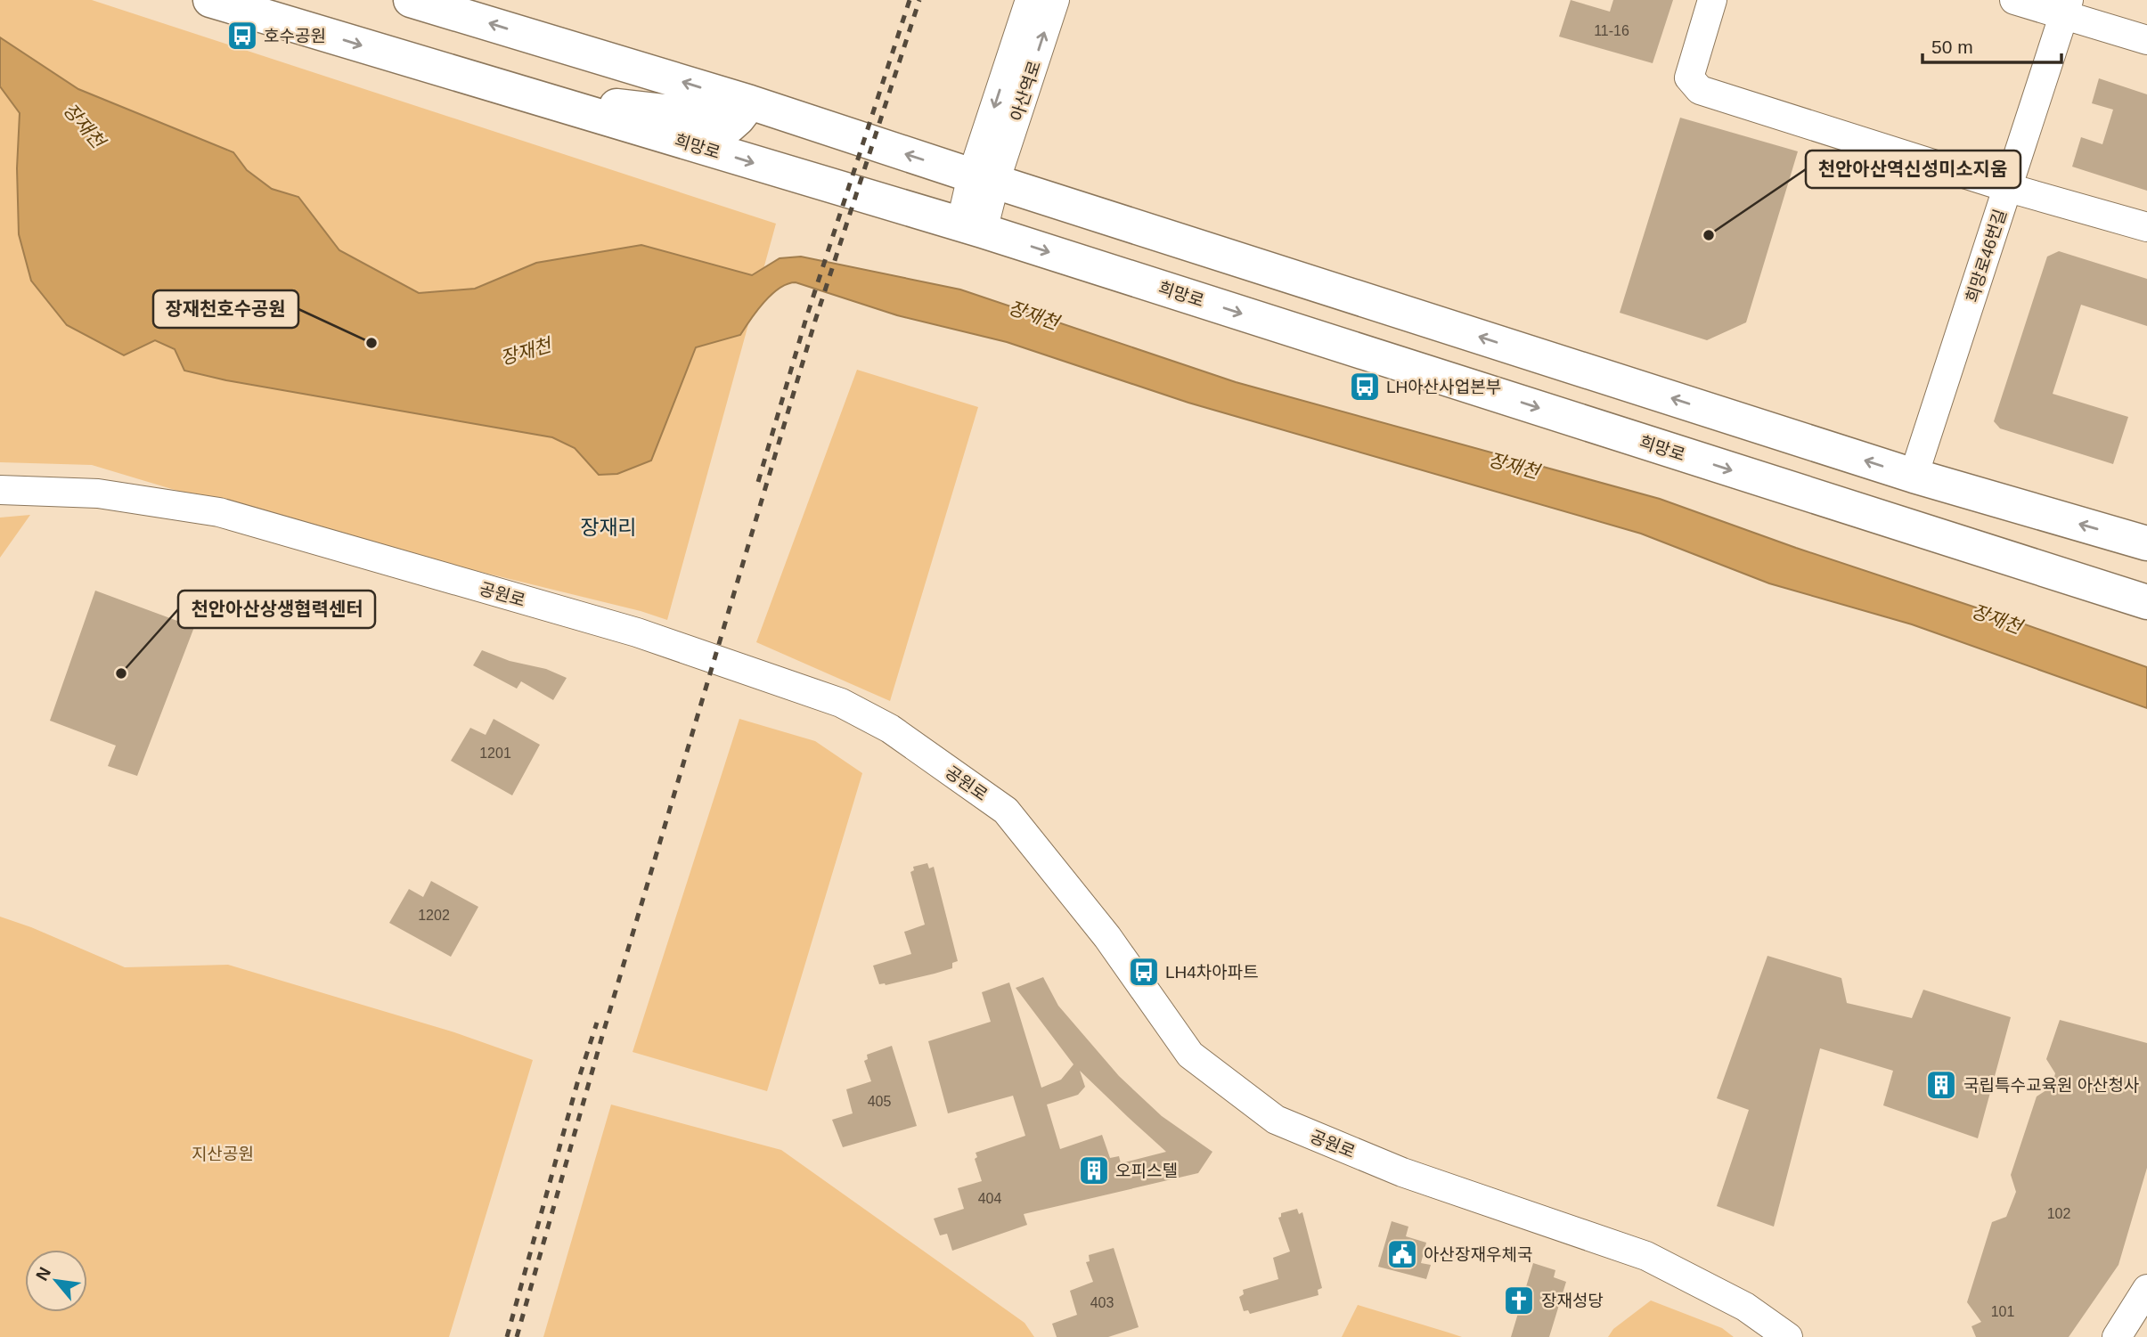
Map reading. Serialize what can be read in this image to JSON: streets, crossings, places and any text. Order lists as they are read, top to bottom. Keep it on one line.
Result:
{"streets":{"main road":["희망로"],"street":["아산역로","희망로46번길","공원로"]},"districts":["장재리"],"water":["장재천"],"parks":["지산공원"],"places":{"bus stop":["호수공원","LH아산사업본부","LH4차아파트"],"other":["천안아산역신성미소지움","장재천호수공원","천안아산상생협력센터"],"building":["국립특수교육원 아산청사","오피스텔"],"public building":["아산장재우체국"],"church":["장재성당"]},"house_numbers":["11-16","1201","1202","405","404","102","403","101"],"scale_bar":"50 m","north":"top left"}
